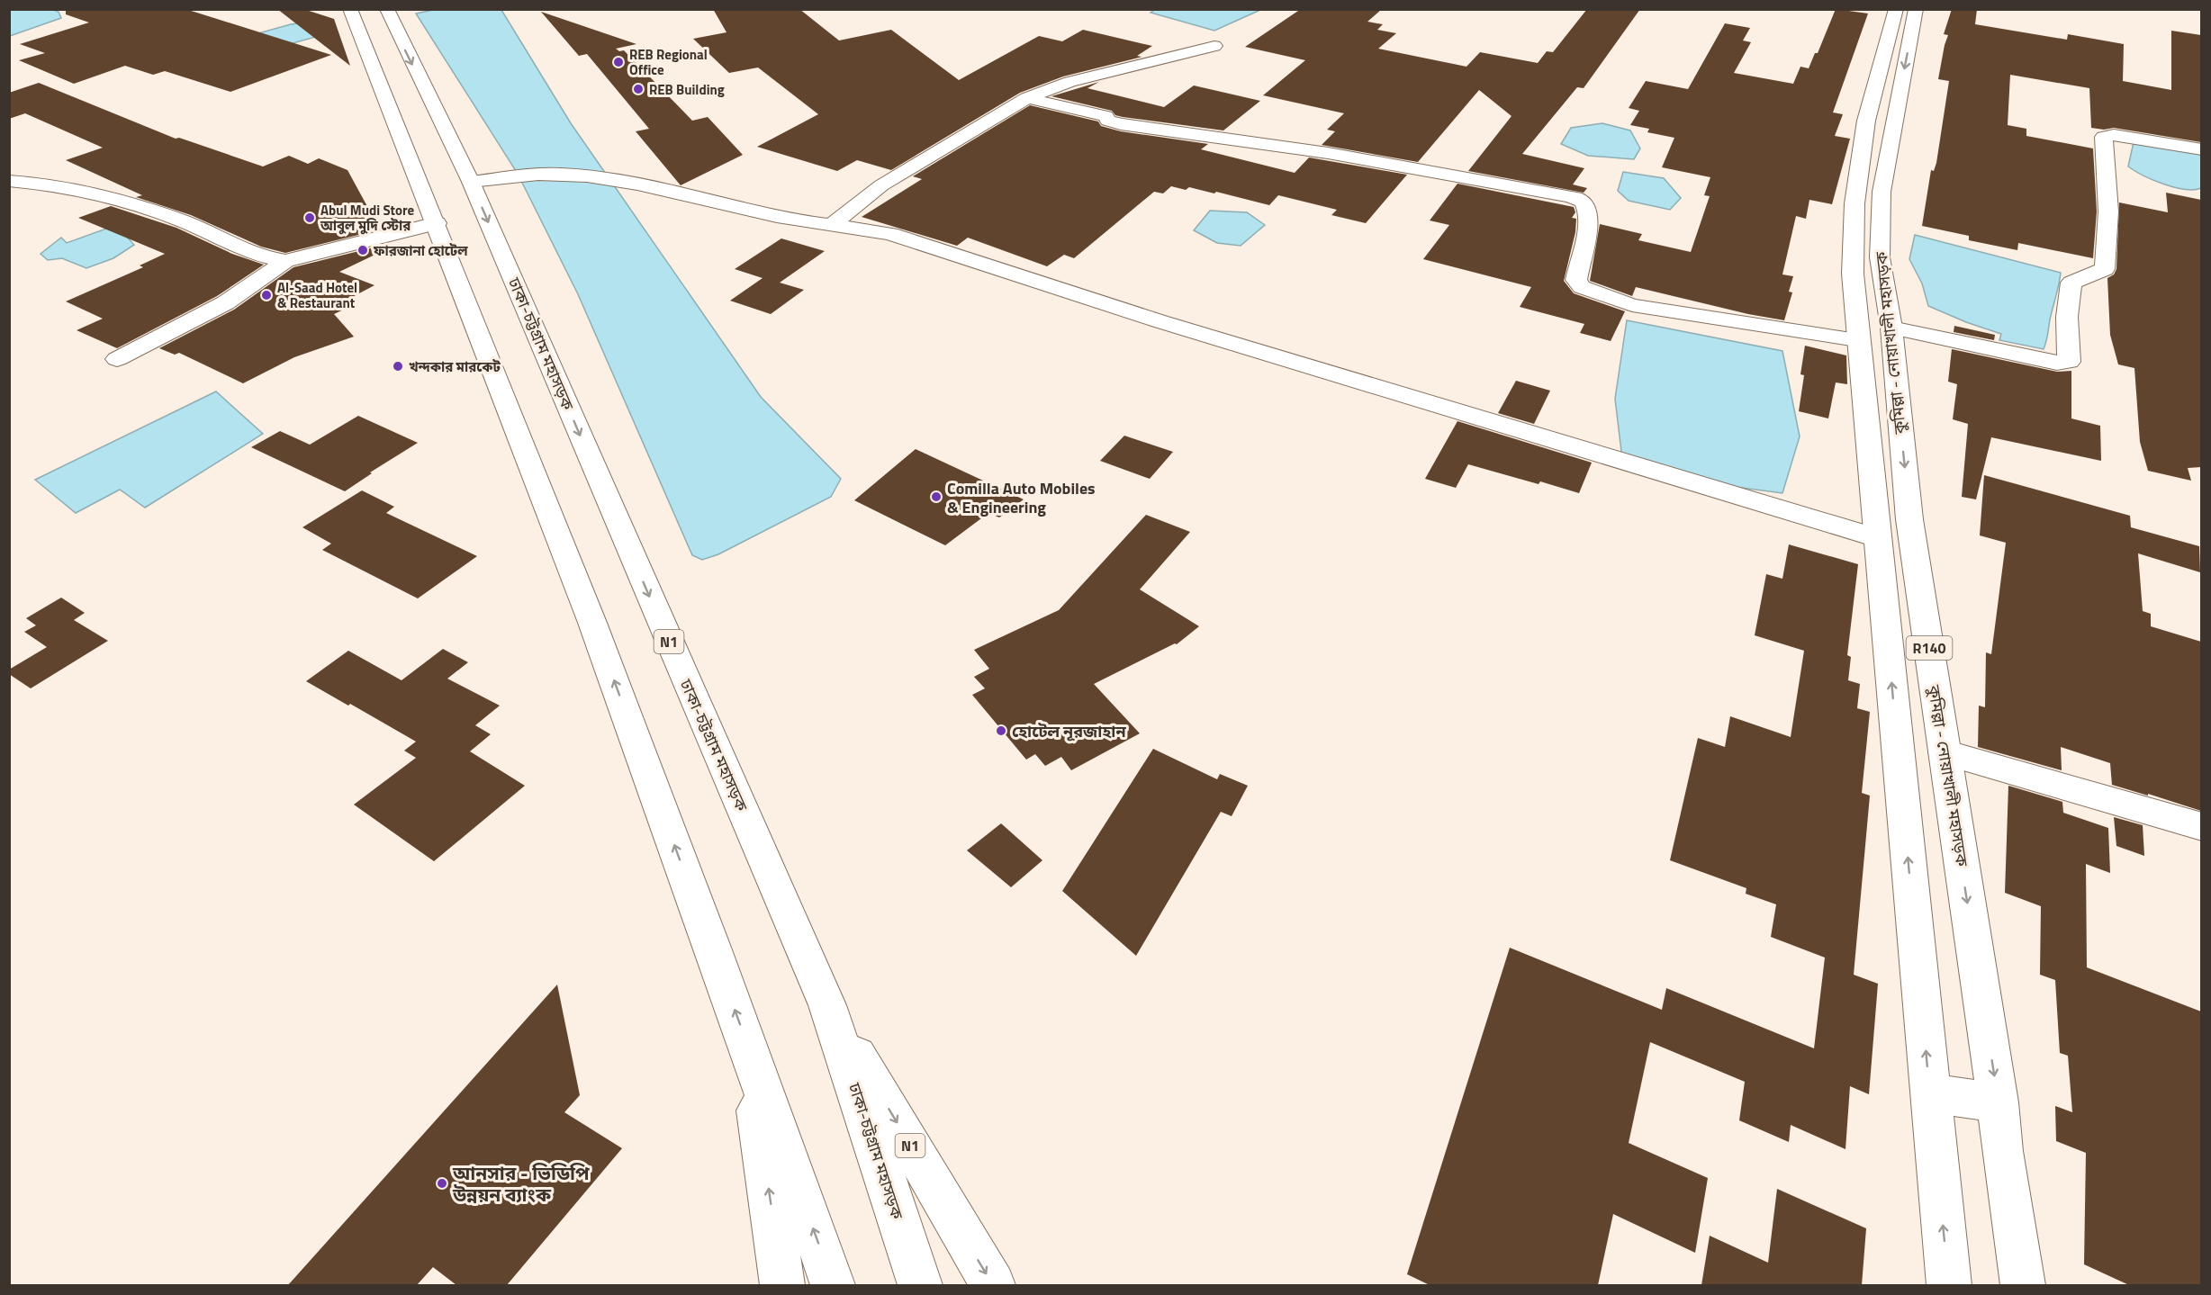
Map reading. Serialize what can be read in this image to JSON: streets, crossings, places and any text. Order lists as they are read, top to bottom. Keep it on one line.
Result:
{"streets":{"main road":["কুমিল্লা - নোয়াখালী মহাসড়ক","ঢাকা-চট্টগ্রাম মহাসড়ক","N1","R140"]},"crossings":[["ঢাকা-চট্টগ্রাম মহাসড়ক","N1"]],"places":["REB Regional Office","REB Building","Abul Mudi Store আবুল মুদি স্টোর","ফারজানা হোটেল","Al-Saad Hotel & Restaurant","খন্দকার মারকেট","Comilla Auto Mobiles & Engineering","হোটেল নূরজাহান","আনসার - ভিডিপি উন্নয়ন ব্যাংক"]}
